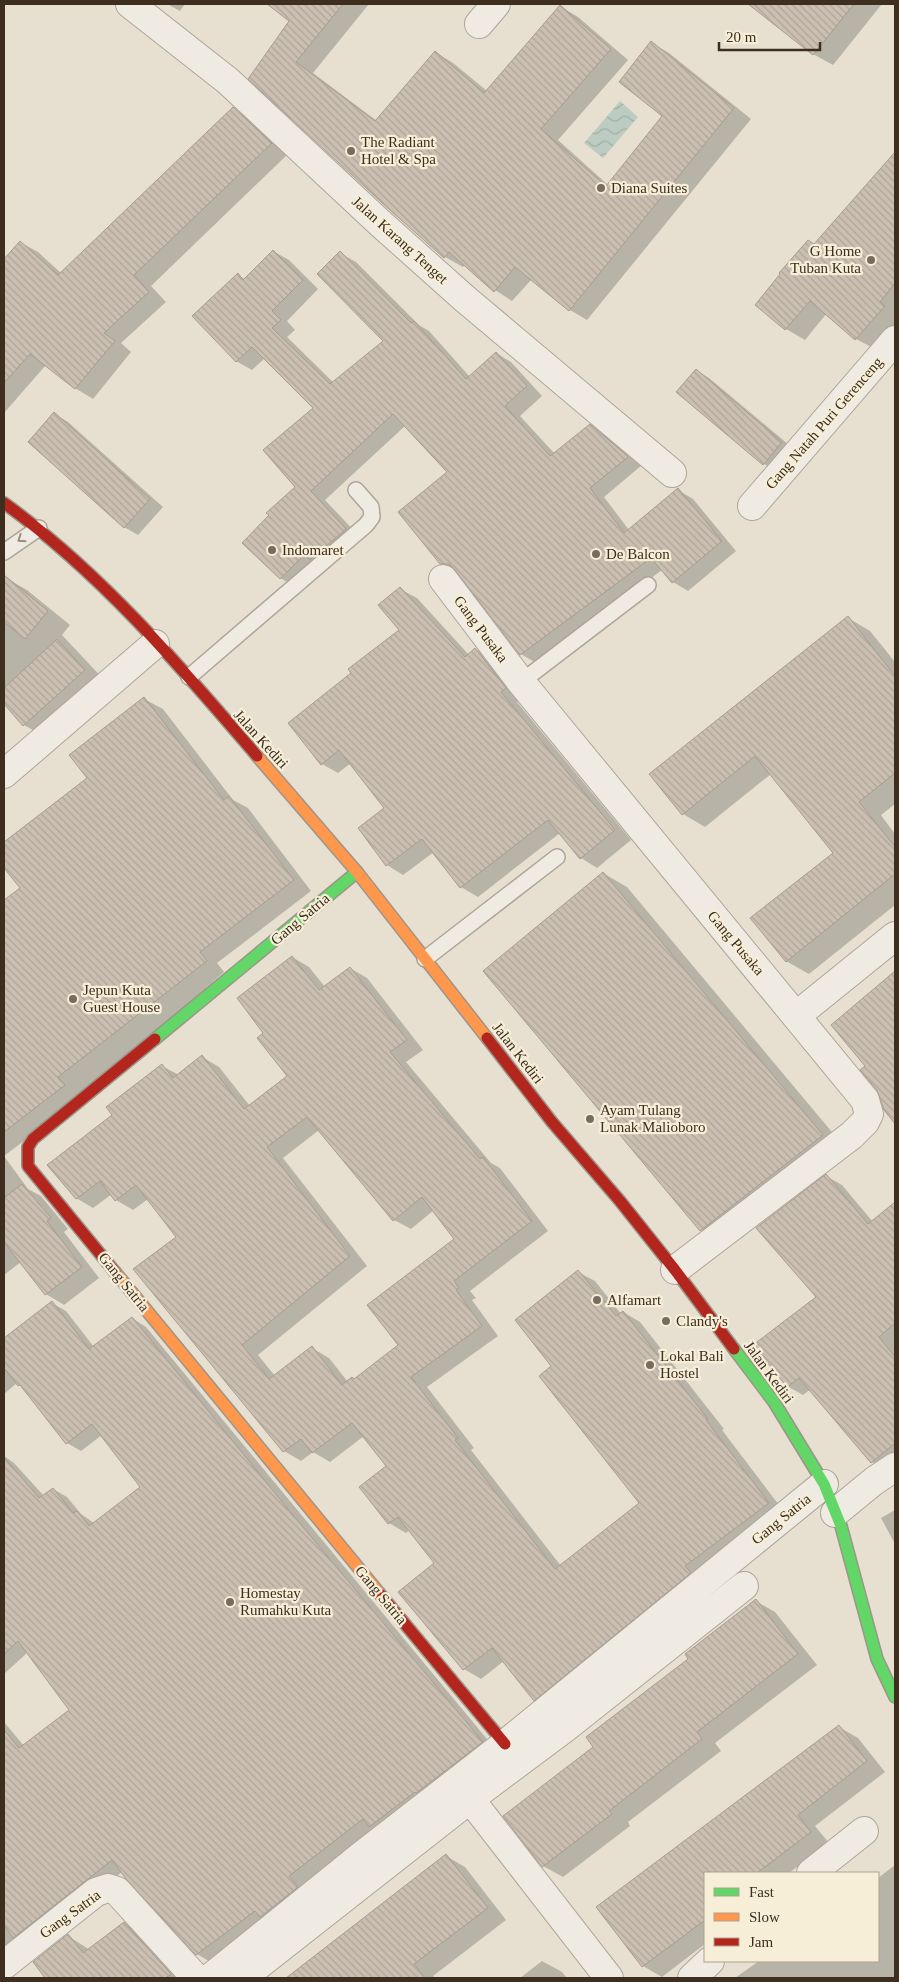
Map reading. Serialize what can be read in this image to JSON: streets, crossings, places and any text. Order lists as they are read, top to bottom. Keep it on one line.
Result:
{"streets":{"main road":["Jalan Kediri","Gang Satria"],"street":["Jalan Karang Tenget","Gang Natah Puri Gerenceng","Gang Pusaka"]},"crossings":[["Gang Pusaka","Jalan Kediri"],["Jalan Kediri","Gang Satria"]],"places":["The Radiant Hotel & Spa","Diana Suites","G Home Tuban Kuta","Indomaret","De Balcon","Jepun Kuta Guest House","Ayam Tulang Lunak Malioboro","Alfamart","Clandy's","Lokal Bali Hostel","Homestay Rumahku Kuta"],"legend":["Fast","Slow","Jam"],"scale_bar":"20 m"}
